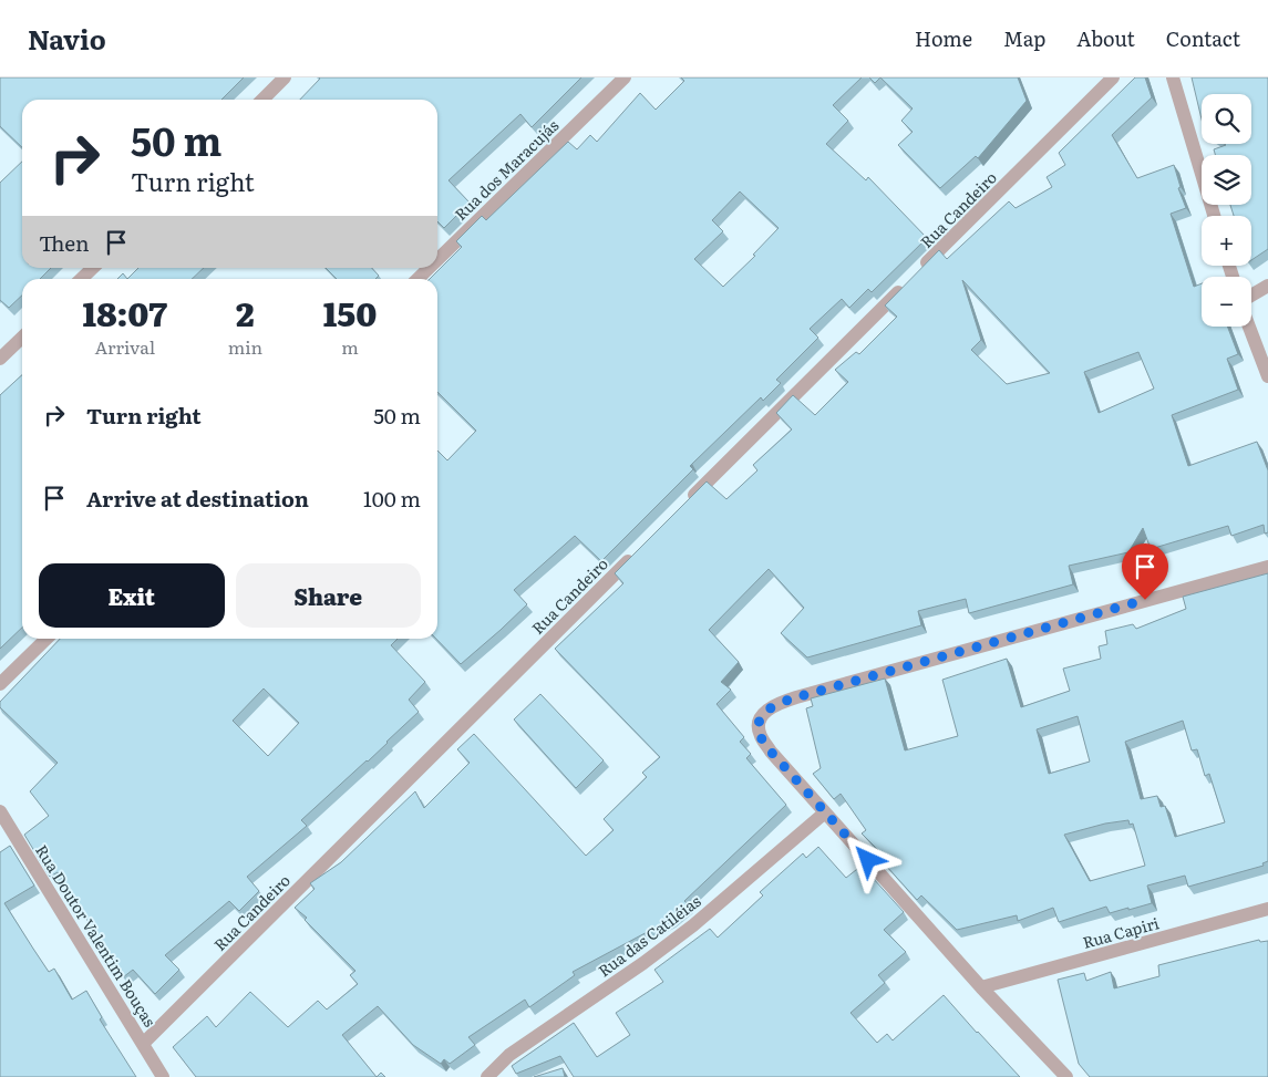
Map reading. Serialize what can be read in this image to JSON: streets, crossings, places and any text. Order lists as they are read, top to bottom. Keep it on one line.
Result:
{"streets":{"street":["Rua dos Maracujás","Rua Candeiro","Rua Capiri","Rua Doutor Valentim Bouças","Rua das Catiléias"]},"crossings":[["Rua Candeiro","Rua Doutor Valentim Bouças"]],"page":{"header":"Navio","nav":["Home","Map","About","Contact"],"map_buttons":["+","−"],"turn":["50 m","Turn right"],"then":"Then","eta":["18:07","Arrival","2","min","150","m"],"list":[{"name":"Turn right","value":"50 m"},{"name":"Arrive at destination","value":"100 m"}],"buttons":["Exit","Share"]}}
